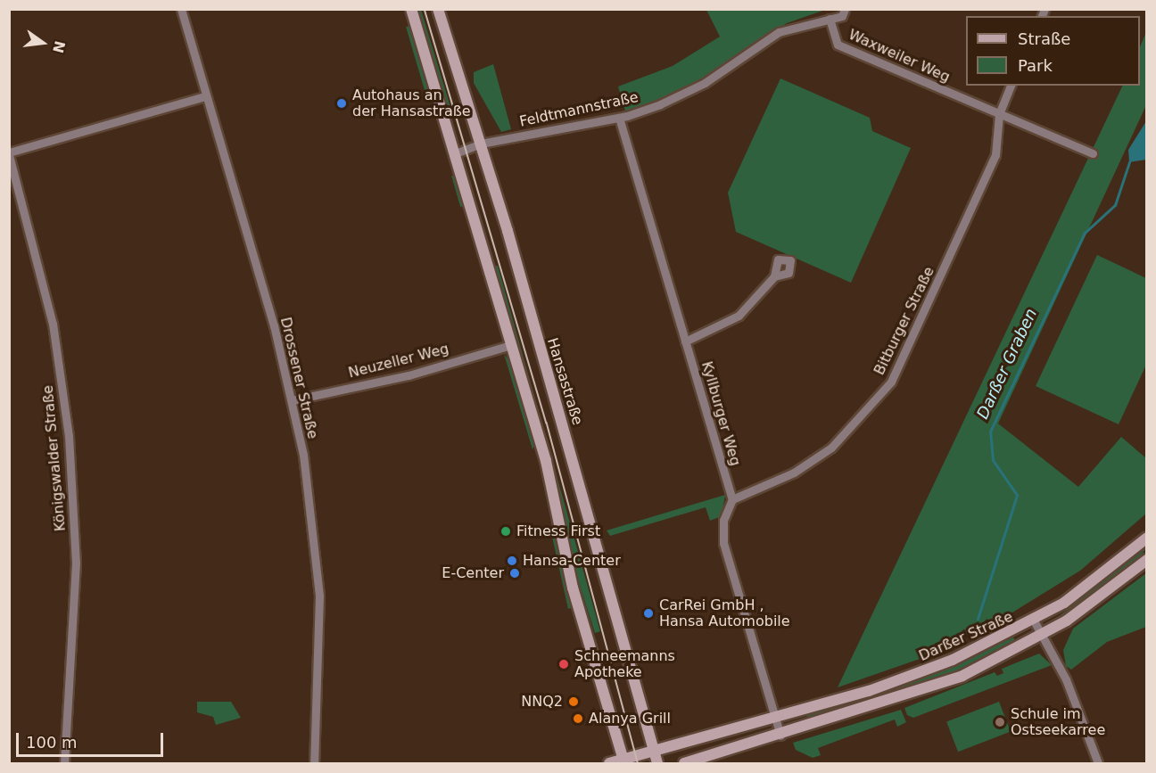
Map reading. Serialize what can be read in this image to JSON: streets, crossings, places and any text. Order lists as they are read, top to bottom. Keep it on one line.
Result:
{"streets":{"main road":["Hansastraße","Darßer Straße"],"street":["Waxweiler Weg","Feldtmannstraße","Bitburger Straße","Neuzeller Weg","Drossener Straße","Kyllburger Weg","Königswalder Straße"]},"crossings":[["Waxweiler Weg","Feldtmannstraße"],["Waxweiler Weg","Bitburger Straße"],["Feldtmannstraße","Hansastraße"],["Feldtmannstraße","Kyllburger Weg"],["Bitburger Straße","Kyllburger Weg"],["Neuzeller Weg","Drossener Straße"],["Hansastraße","Darßer Straße"]],"water":["Darßer Graben"],"places":["Autohaus an der Hansastraße","Fitness First","Hansa-Center","E-Center","CarRei GmbH , Hansa Automobile","Schneemanns Apotheke","NNQ2","Alanya Grill","Schule im Ostseekarree"],"legend":["Straße","Park"],"scale_bar":"100 m","north":"right"}
